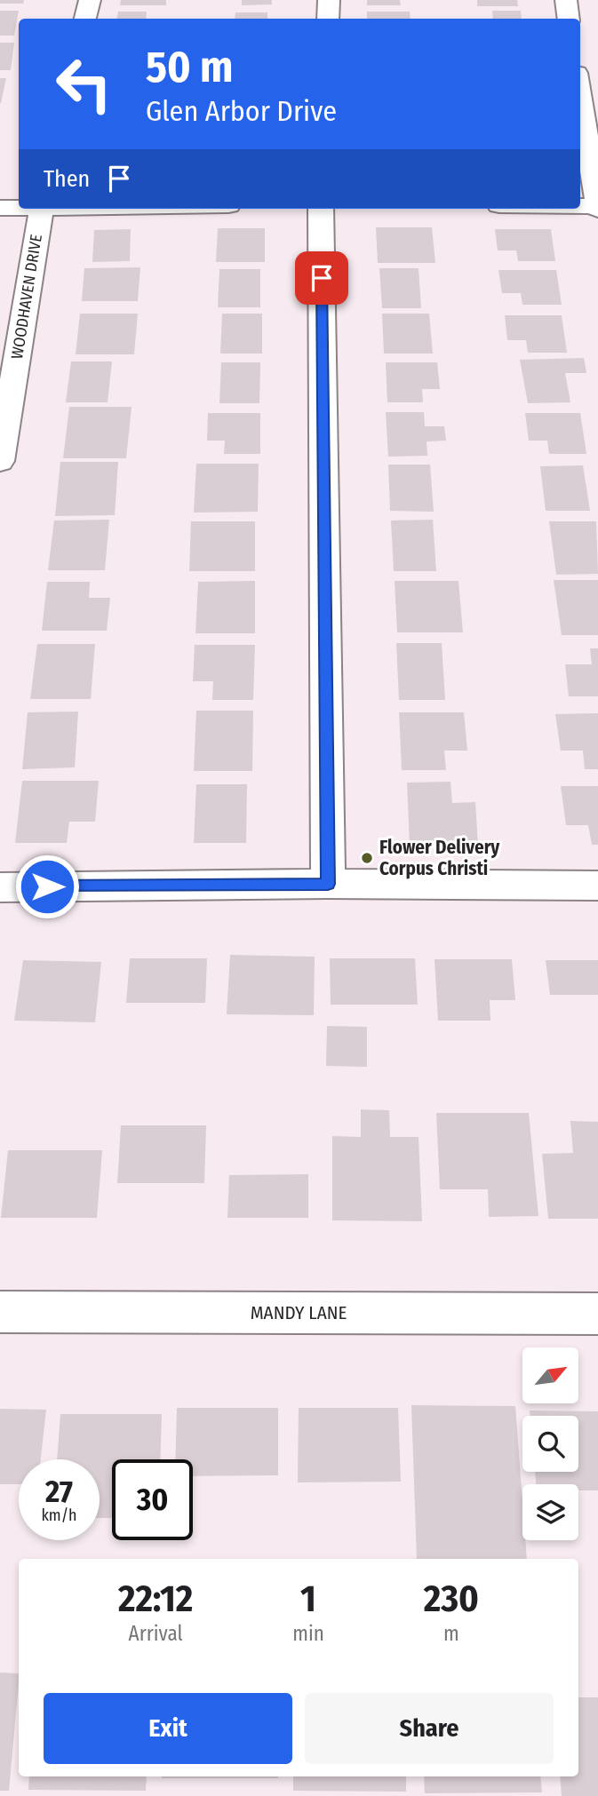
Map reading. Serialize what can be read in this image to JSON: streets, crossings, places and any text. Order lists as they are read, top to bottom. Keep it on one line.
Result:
{"streets":{"street":["WOODHAVEN DRIVE","MANDY LANE"]},"places":["Flower Delivery Corpus Christi"],"north":"top right","page":{"turn":["50 m","Glen Arbor Drive"],"then":"Then","speed":"27 km/h","limit":"30","eta":["22:12","Arrival","1","min","230","m"],"buttons":["Exit","Share"]}}
